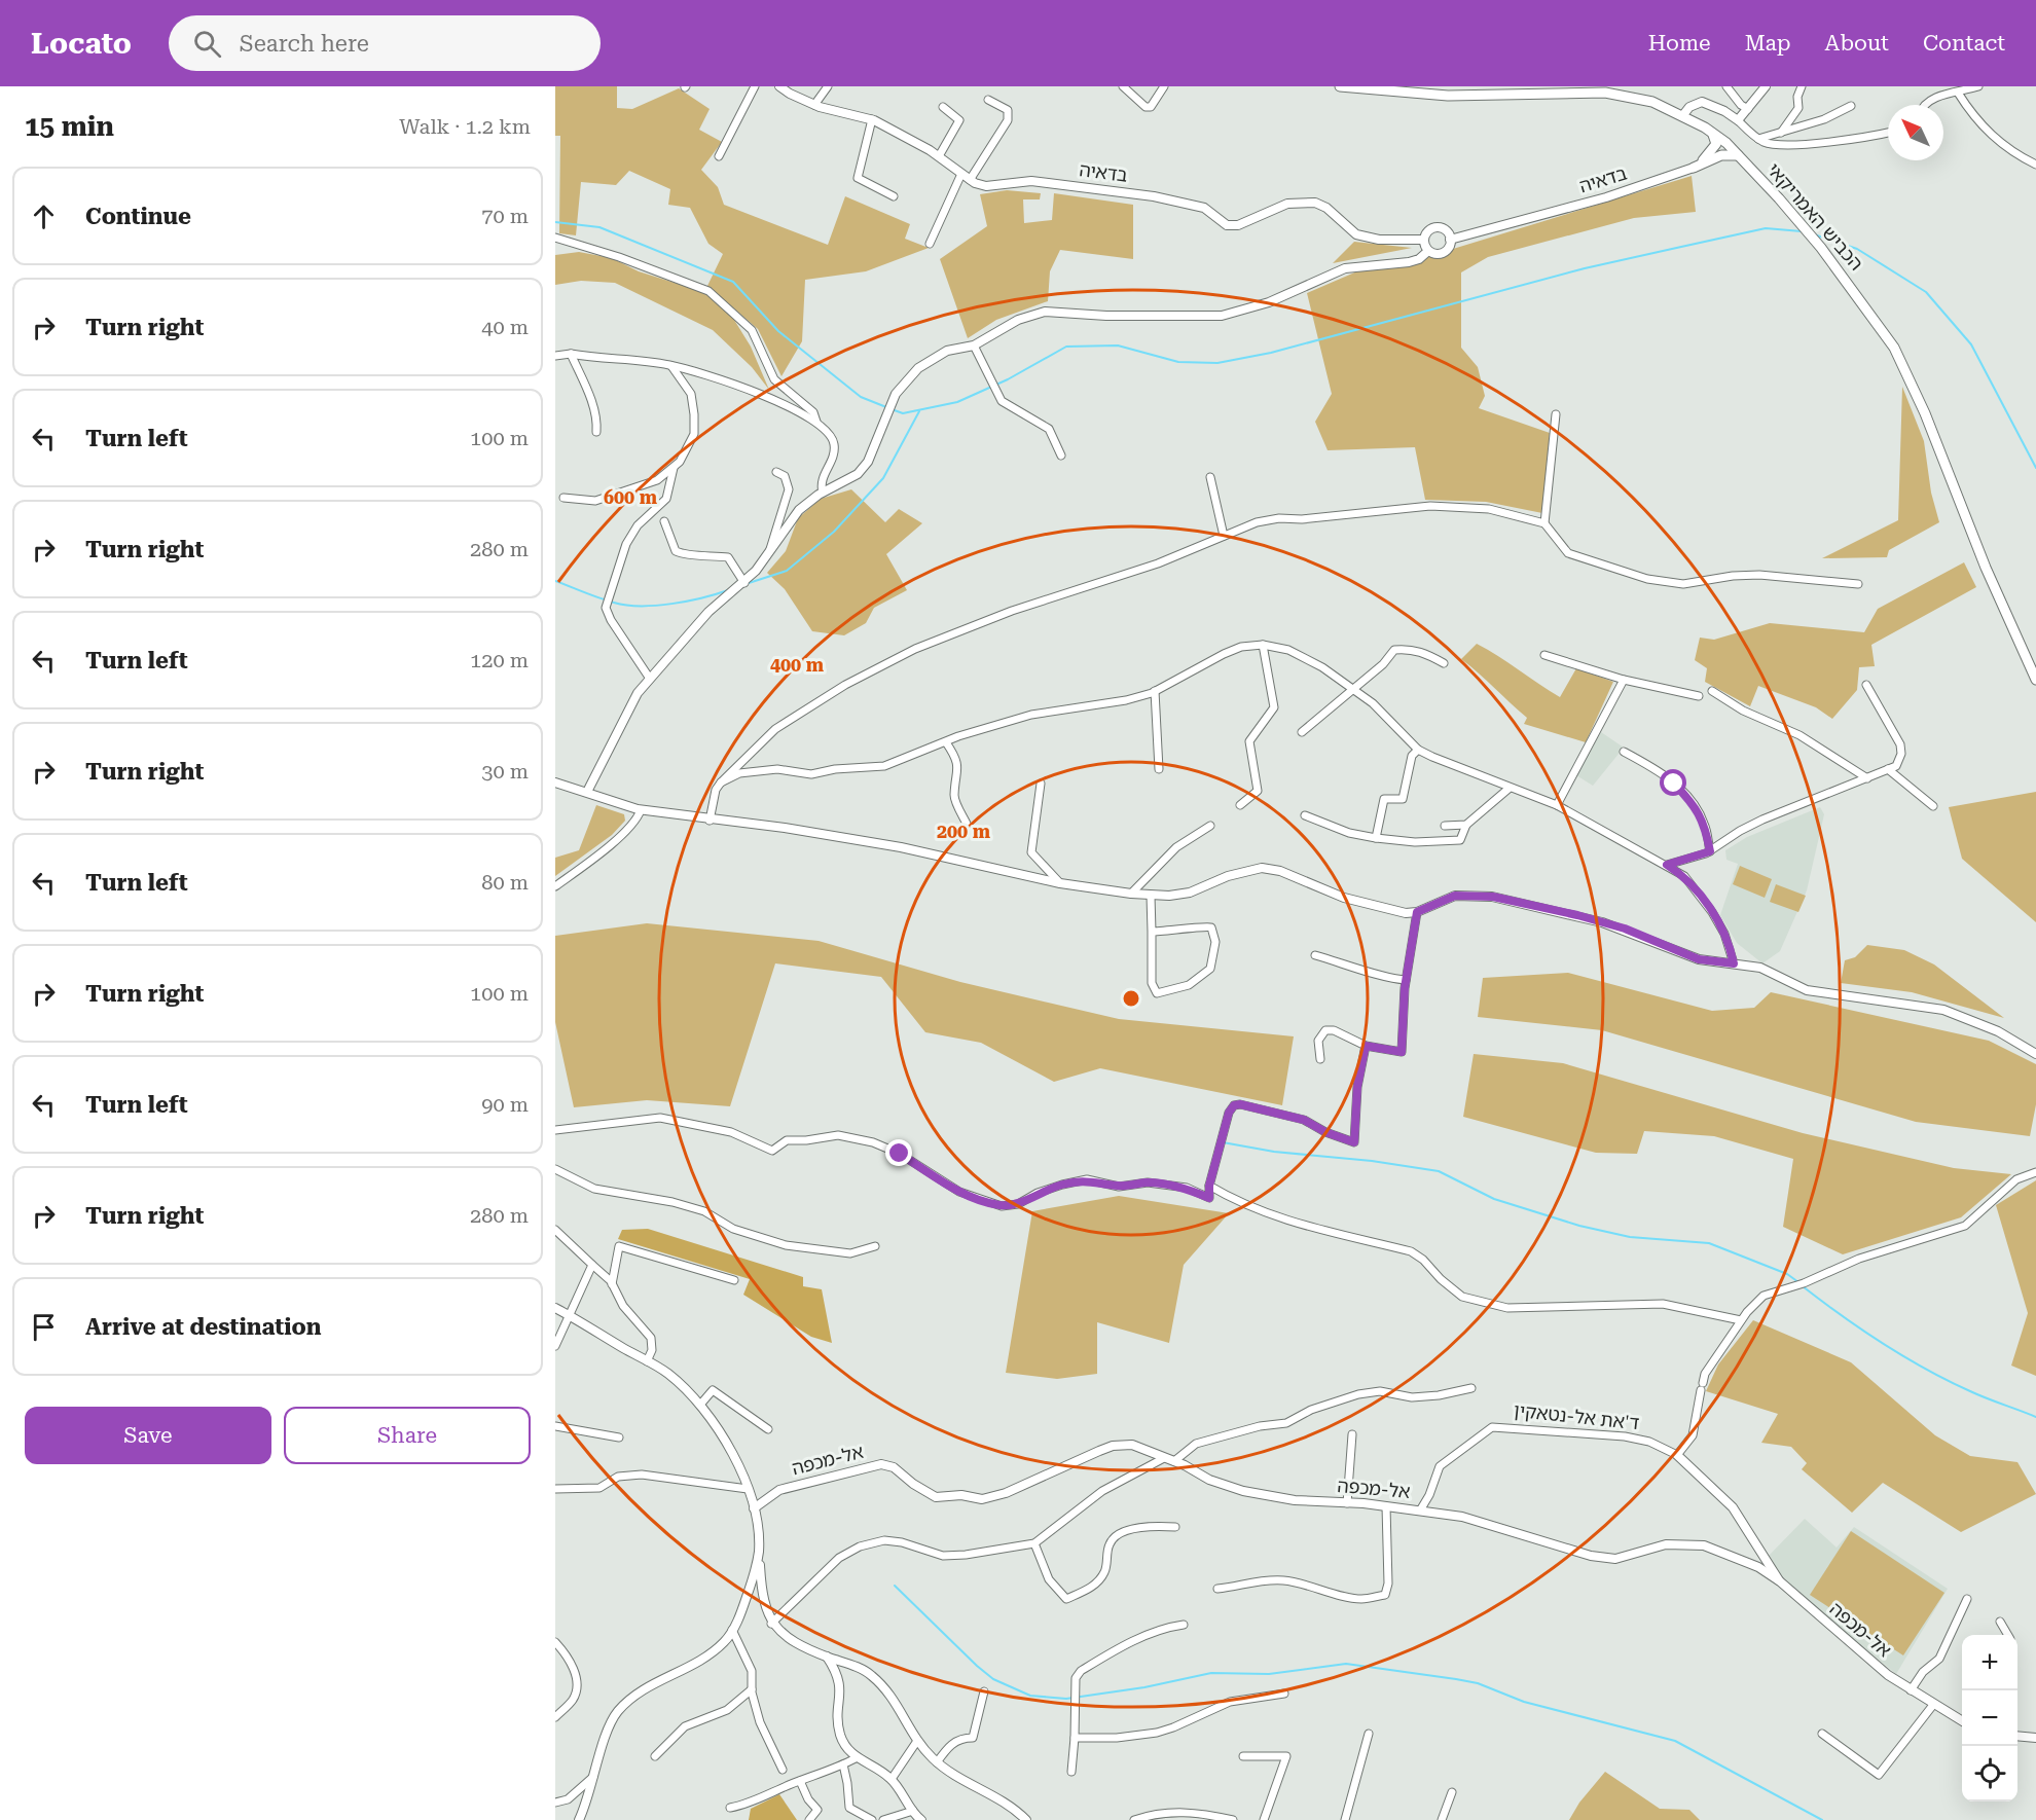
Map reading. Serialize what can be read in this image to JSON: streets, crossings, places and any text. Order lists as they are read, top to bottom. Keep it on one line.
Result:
{"streets":{"main road":["הכביש האמריקאי"],"street":["בדאיה","ד'את אל-נטאקין","אל-מכפה"]},"crossings":[["ד'את אל-נטאקין","אל-מכפה"]],"north":"top left","page":{"header":"Locato","search":"Search here","nav":["Home","Map","About","Contact"],"heading":["15 min","Walk · 1.2 km"],"list":[["Continue","70 m"],["Turn right","40 m"],["Turn left","100 m"],["Turn right","280 m"],["Turn left","120 m"],["Turn right","30 m"],["Turn left","80 m"],["Turn right","100 m"],["Turn left","90 m"],["Turn right","280 m"],"Arrive at destination"],"buttons":["Save","Share"],"map_buttons":["+","−"]},"rings":["600 m","400 m","200 m"]}
